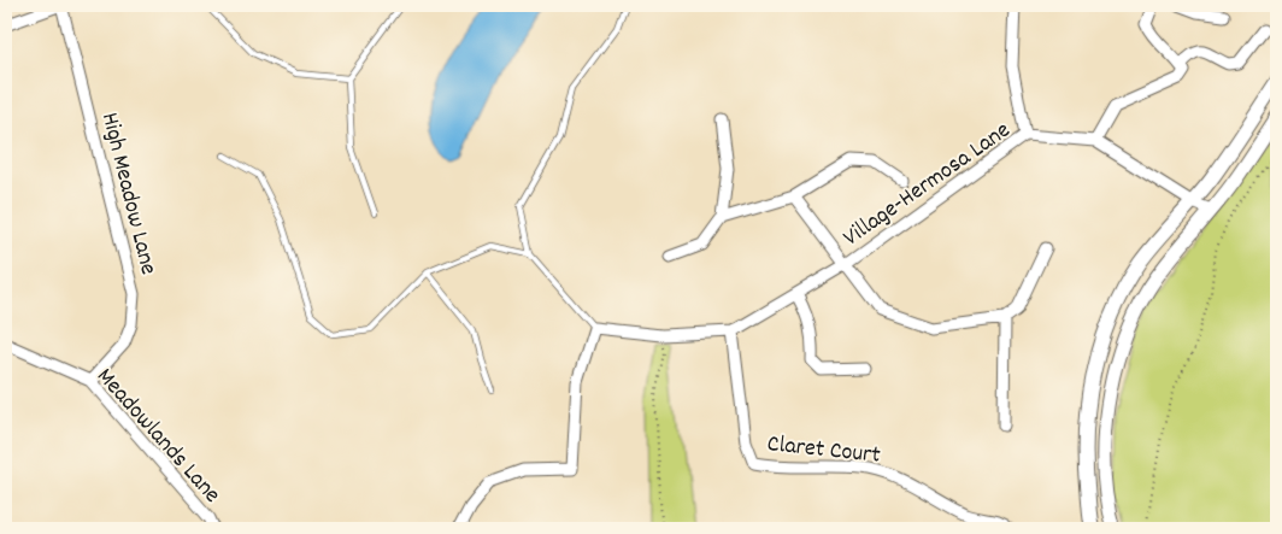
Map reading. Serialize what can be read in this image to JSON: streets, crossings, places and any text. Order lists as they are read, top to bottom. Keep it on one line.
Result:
{"streets":{"street":["Village-Hermosa Lane","High Meadow Lane","Meadowlands Lane","Claret Court"]},"crossings":[["Village-Hermosa Lane","Claret Court"],["High Meadow Lane","Meadowlands Lane"]]}
